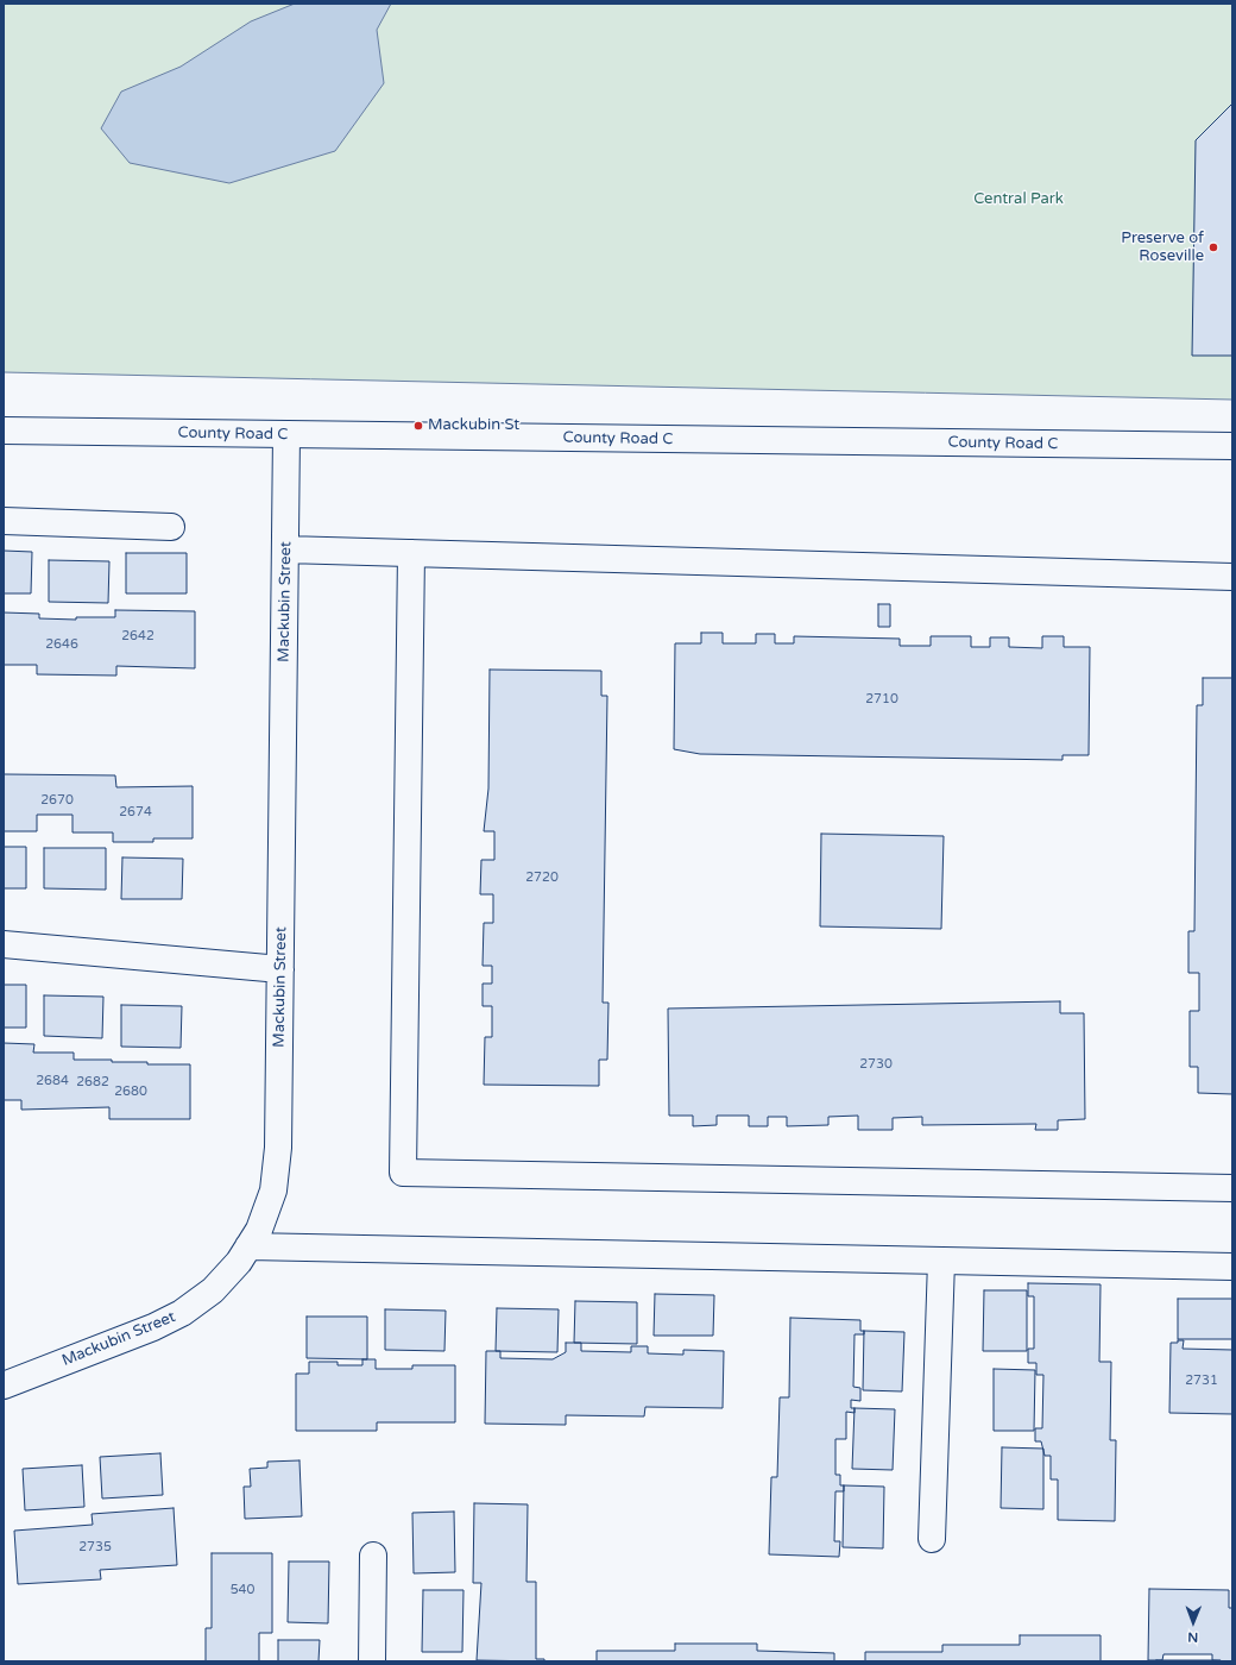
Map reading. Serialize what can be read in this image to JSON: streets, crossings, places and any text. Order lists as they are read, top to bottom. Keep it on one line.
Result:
{"streets":{"main road":["County Road C","Mackubin Street"]},"crossings":[["County Road C","Mackubin Street"]],"parks":["Central Park"],"places":["Preserve of Roseville","Mackubin St"],"house_numbers":["2642","2646","2710","2670","2674","2720","2730","2684","2682","2680","2731","2735","540"],"north":"bottom"}
